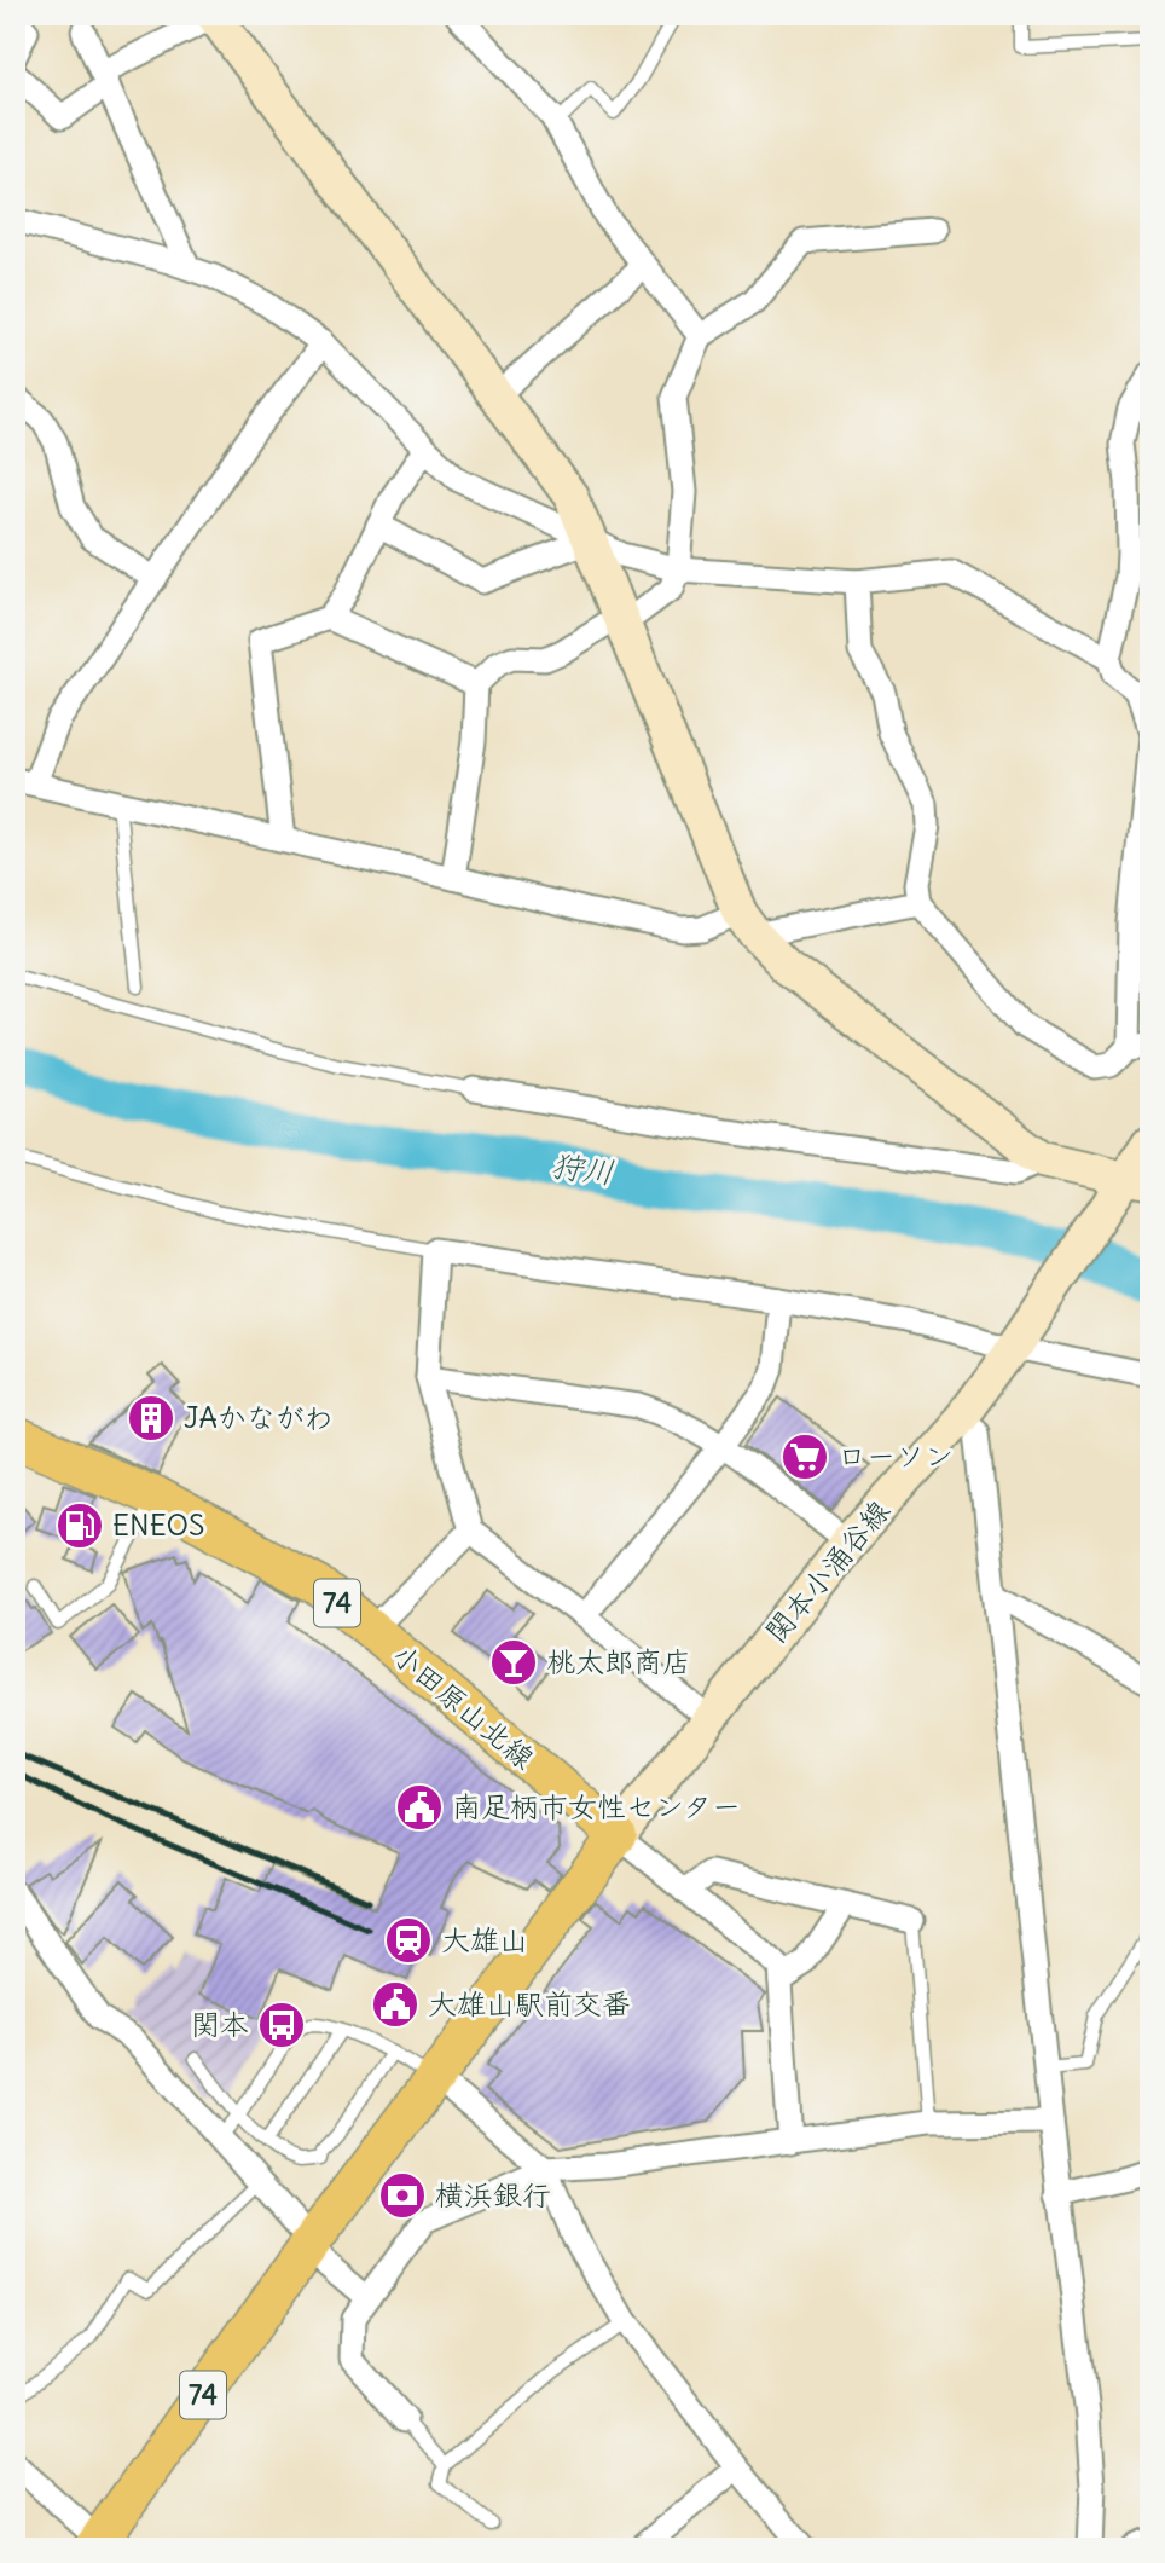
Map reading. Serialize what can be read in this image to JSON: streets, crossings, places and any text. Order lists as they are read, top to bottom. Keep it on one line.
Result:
{"streets":{"main road":["74","小田原山北線"],"street":["関本小涌谷線"]},"crossings":[["関本小涌谷線","74"],["関本小涌谷線","小田原山北線"],["74","小田原山北線"]],"water":["狩川"],"places":{"building":["JAかながわ"],"supermarket":["ローソン"],"fuel station":["ENEOS"],"bar":["桃太郎商店"],"public building":["南足柄市女性センター","大雄山駅前交番"],"station":["大雄山"],"bus stop":["関本"],"bank":["横浜銀行"]}}
